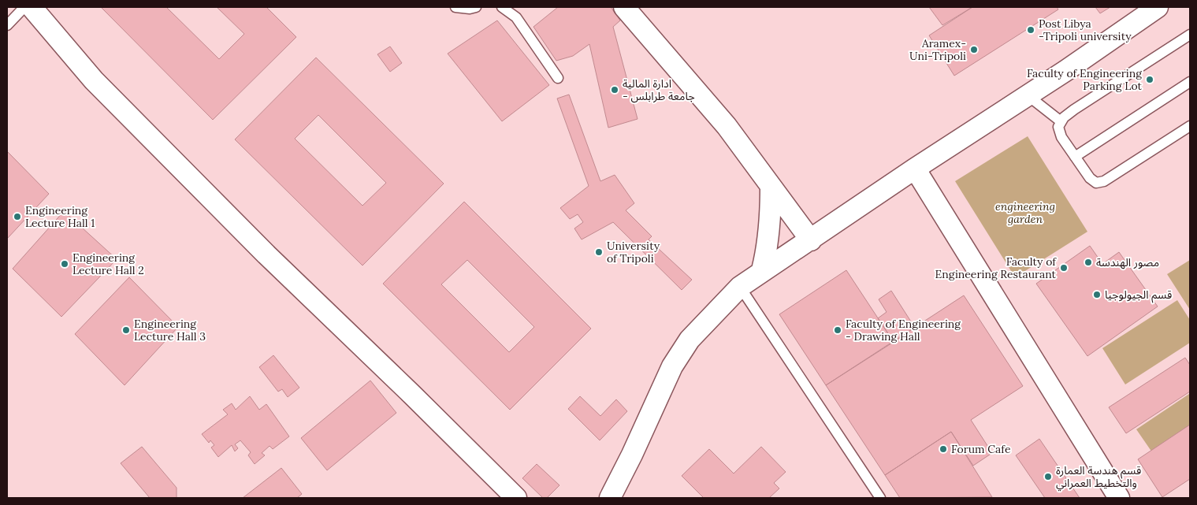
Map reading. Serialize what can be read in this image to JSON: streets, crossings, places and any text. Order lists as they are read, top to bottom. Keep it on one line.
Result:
{"parks":["engineering garden"],"places":["Post Libya -Tripoli university","Aramex- Uni-Tripoli","Faculty of Engineering Parking Lot","ادارة المالية - جامعة طرابلس","Engineering Lecture Hall 1","University of Tripoli","مصور الهندسة","Engineering Lecture Hall 2","Faculty of Engineering Restaurant","قسم الجيولوجيا","Engineering Lecture Hall 3","Faculty of Engineering - Drawing Hall","Forum Cafe","قسم هندسة العمارة والتخطيط العمراني"]}
